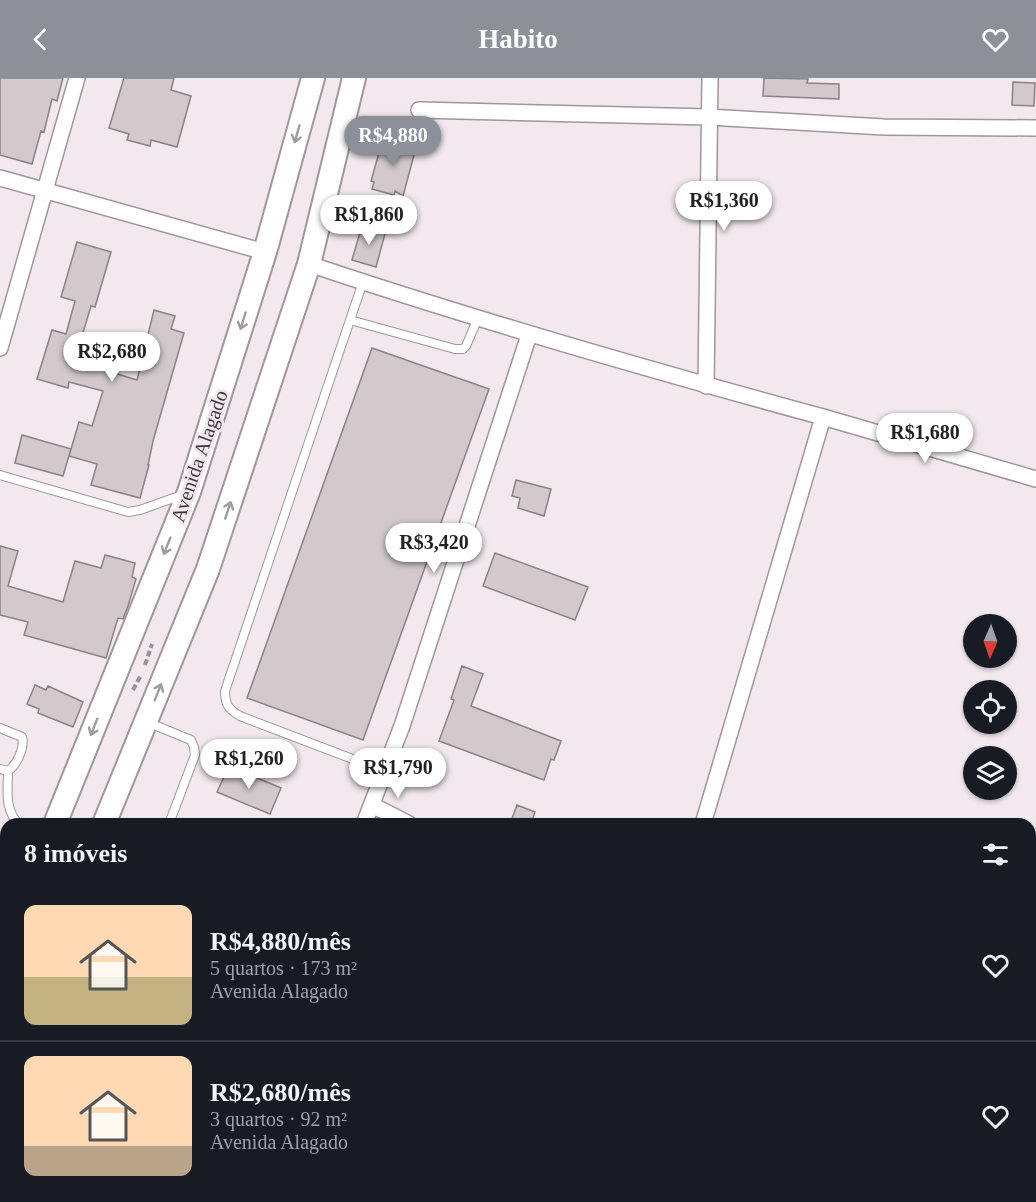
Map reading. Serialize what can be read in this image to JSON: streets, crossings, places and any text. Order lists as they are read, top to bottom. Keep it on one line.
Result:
{"streets":{"main road":["Avenida Alagado"]},"north":"bottom","page":{"header":"Habito","price":["R$4,880","R$1,360","R$1,860","R$2,680","R$1,680","R$3,420","R$1,260","R$1,790"],"heading":"8 imóveis","list":[{"name":"R$4,880/mês","note":"5 quartos · 173 m² · Avenida Alagado"},{"name":"R$2,680/mês","note":"3 quartos · 92 m² · Avenida Alagado"}]}}
